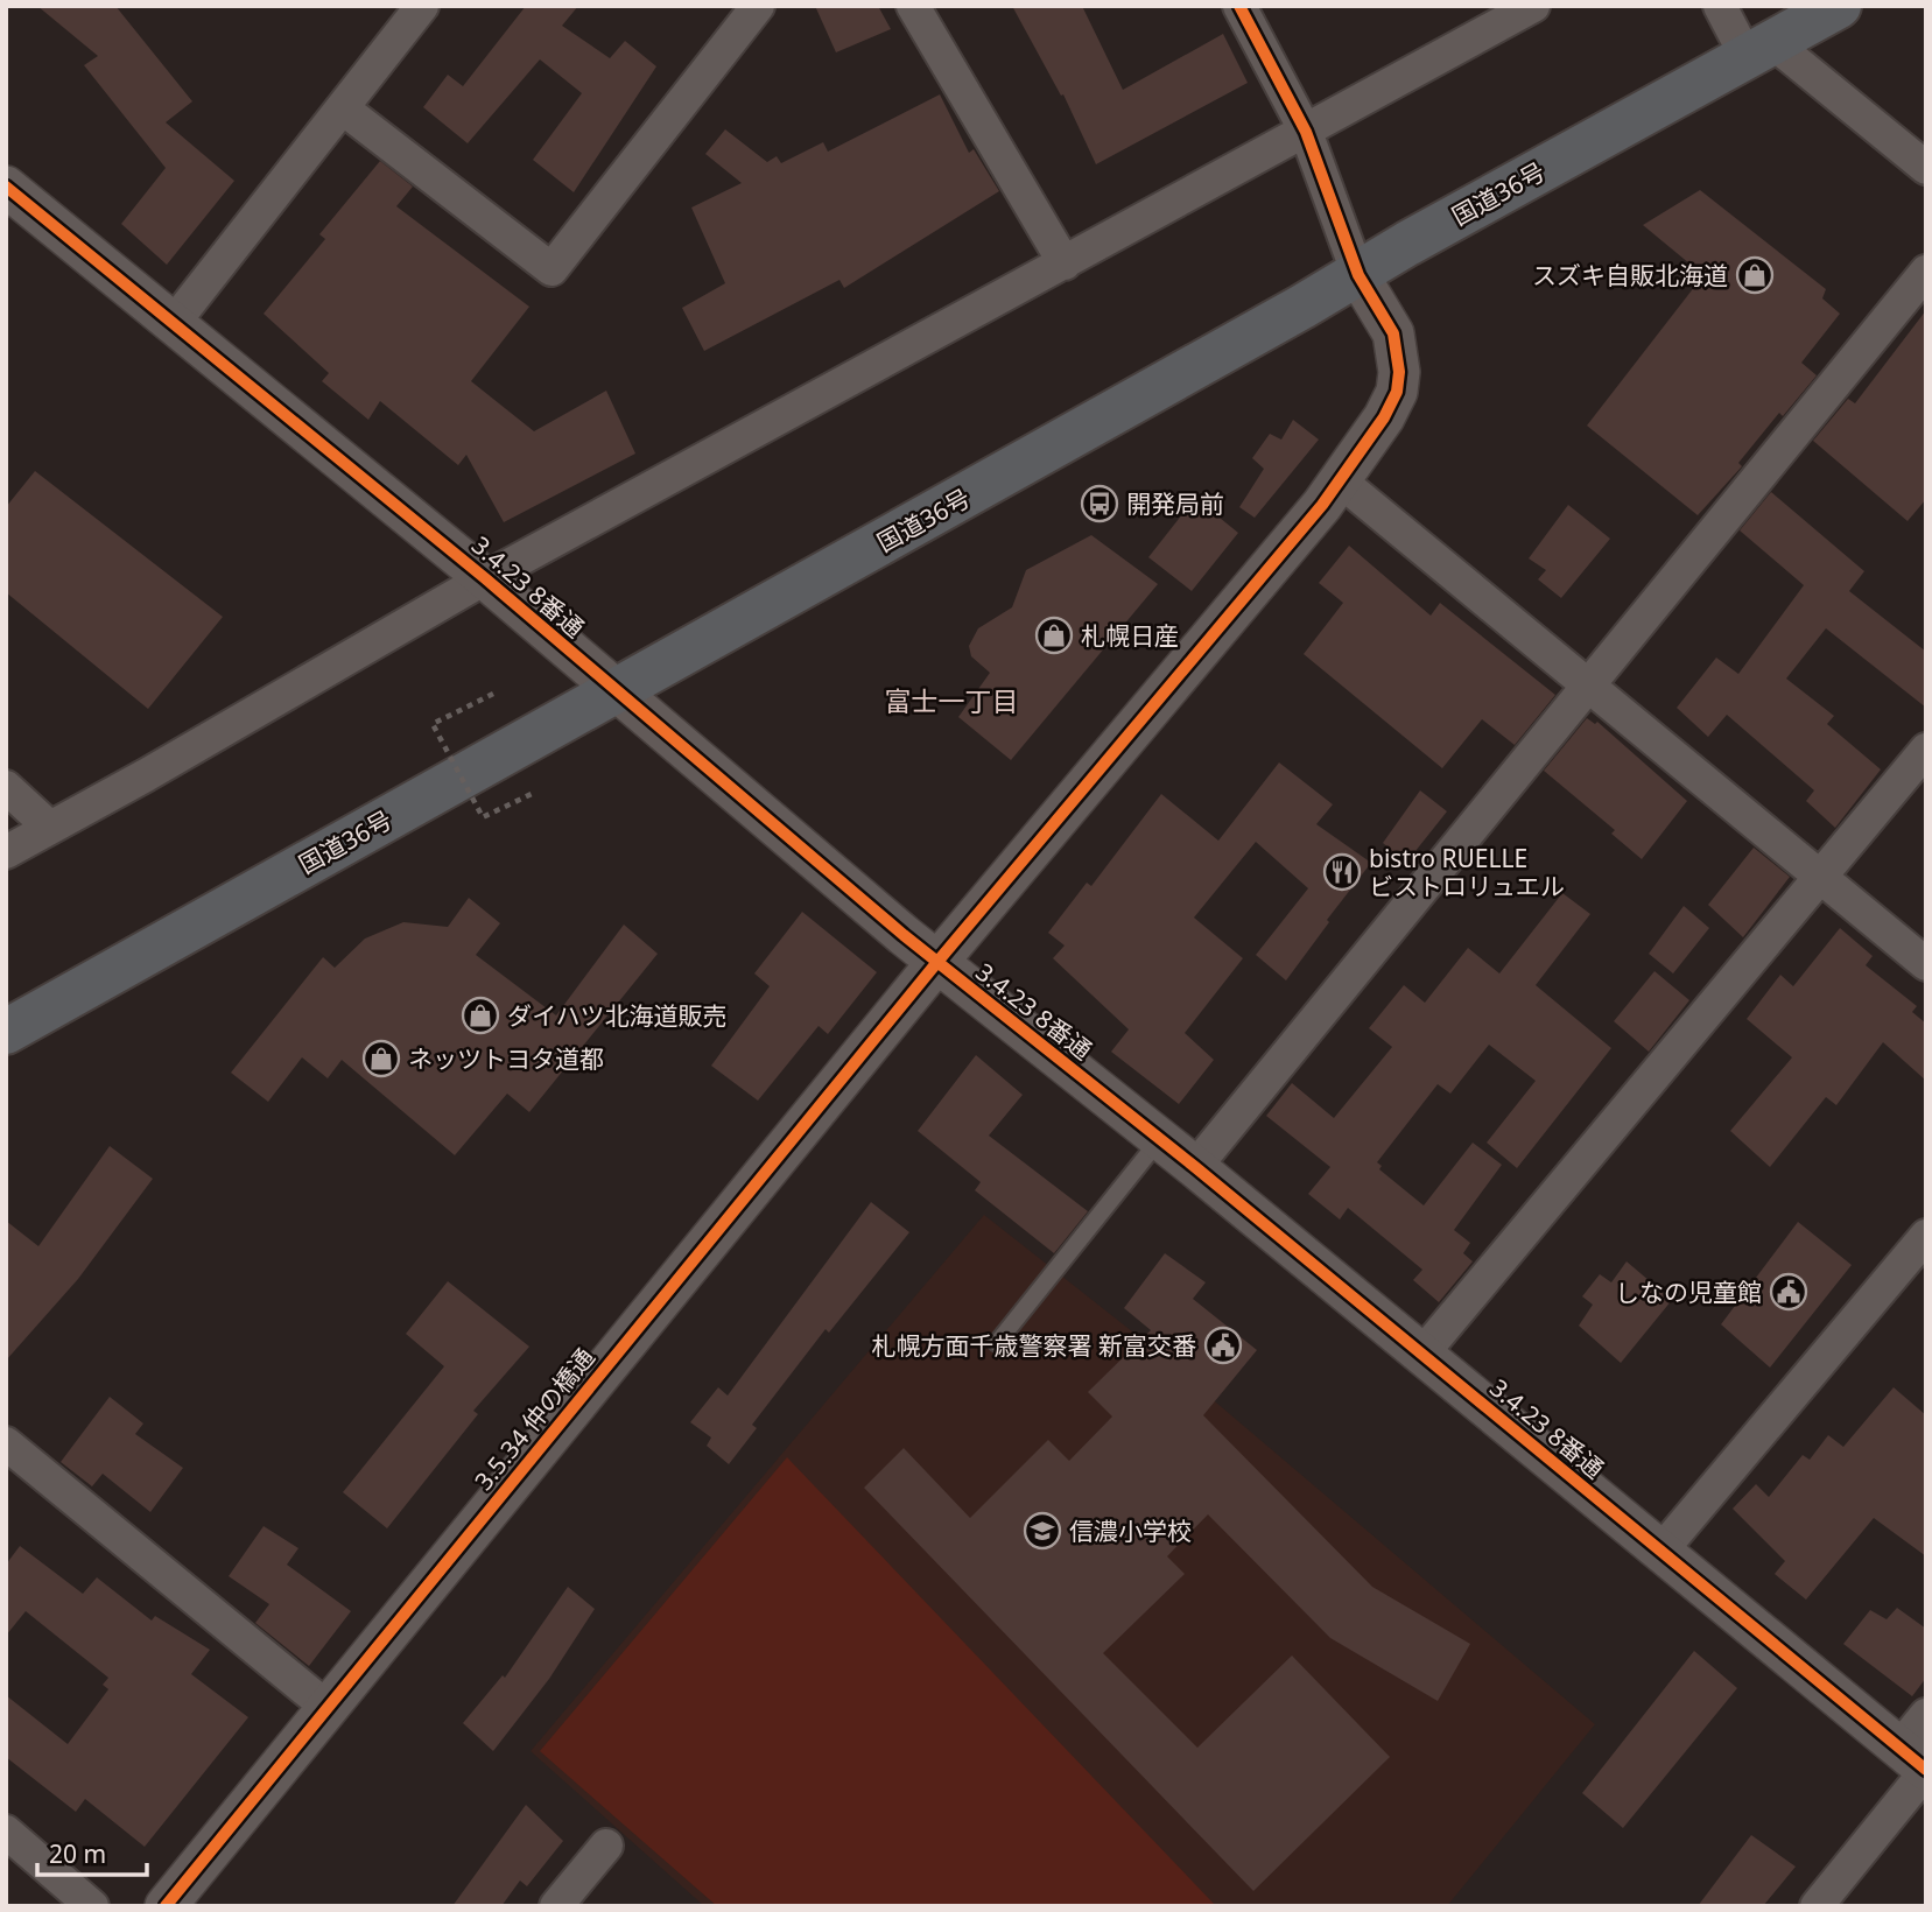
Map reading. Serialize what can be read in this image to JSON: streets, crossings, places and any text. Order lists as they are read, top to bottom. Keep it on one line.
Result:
{"streets":{"highway":["国道36号"],"street":["3.4.23 8番通","3.5.34 仲の橋通"]},"crossings":[["国道36号","3.4.23 8番通"],["国道36号","3.5.34 仲の橋通"],["3.4.23 8番通","3.5.34 仲の橋通"]],"districts":["富士一丁目"],"places":{"shop":["スズキ自販北海道","札幌日産","ダイハツ北海道販売","ネッツトヨタ道都"],"bus stop":["開発局前"],"restaurant":["bistro RUELLE ビストロリュエル"],"public building":["しなの児童館","札幌方面千歳警察署 新富交番"],"school or university":["信濃小学校"]},"scale_bar":"20 m"}
